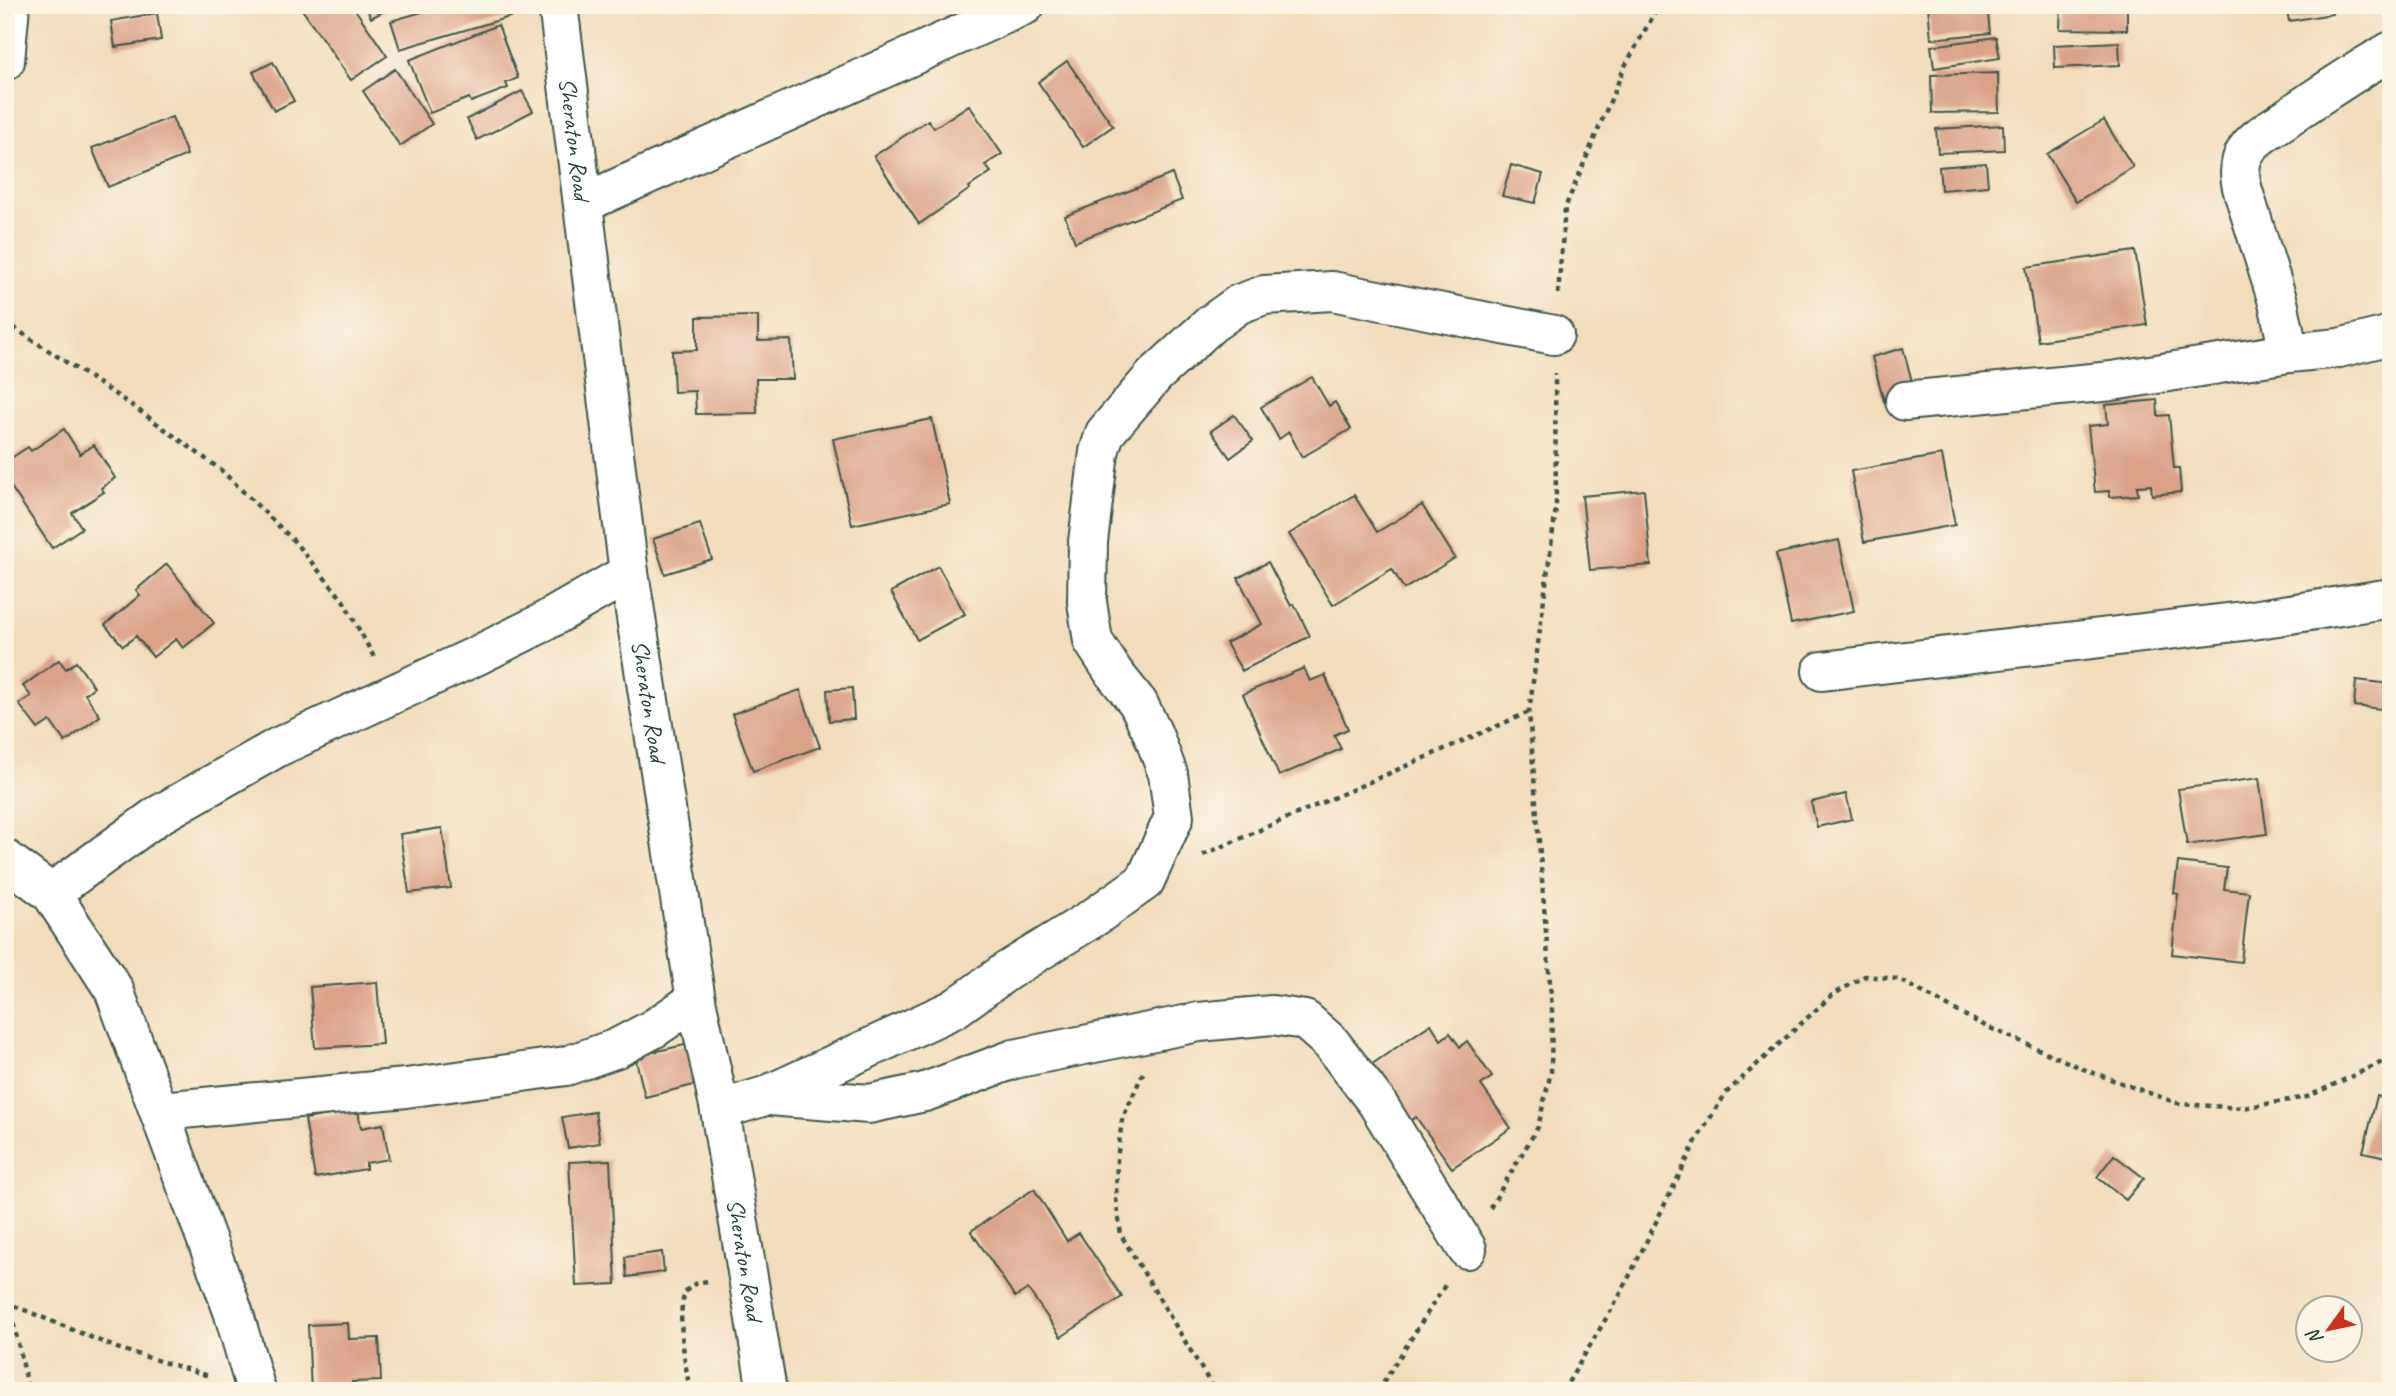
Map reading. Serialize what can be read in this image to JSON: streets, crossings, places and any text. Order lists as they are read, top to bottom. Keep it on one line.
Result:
{"streets":{"street":["Sheraton Road"]},"north":"bottom left"}
